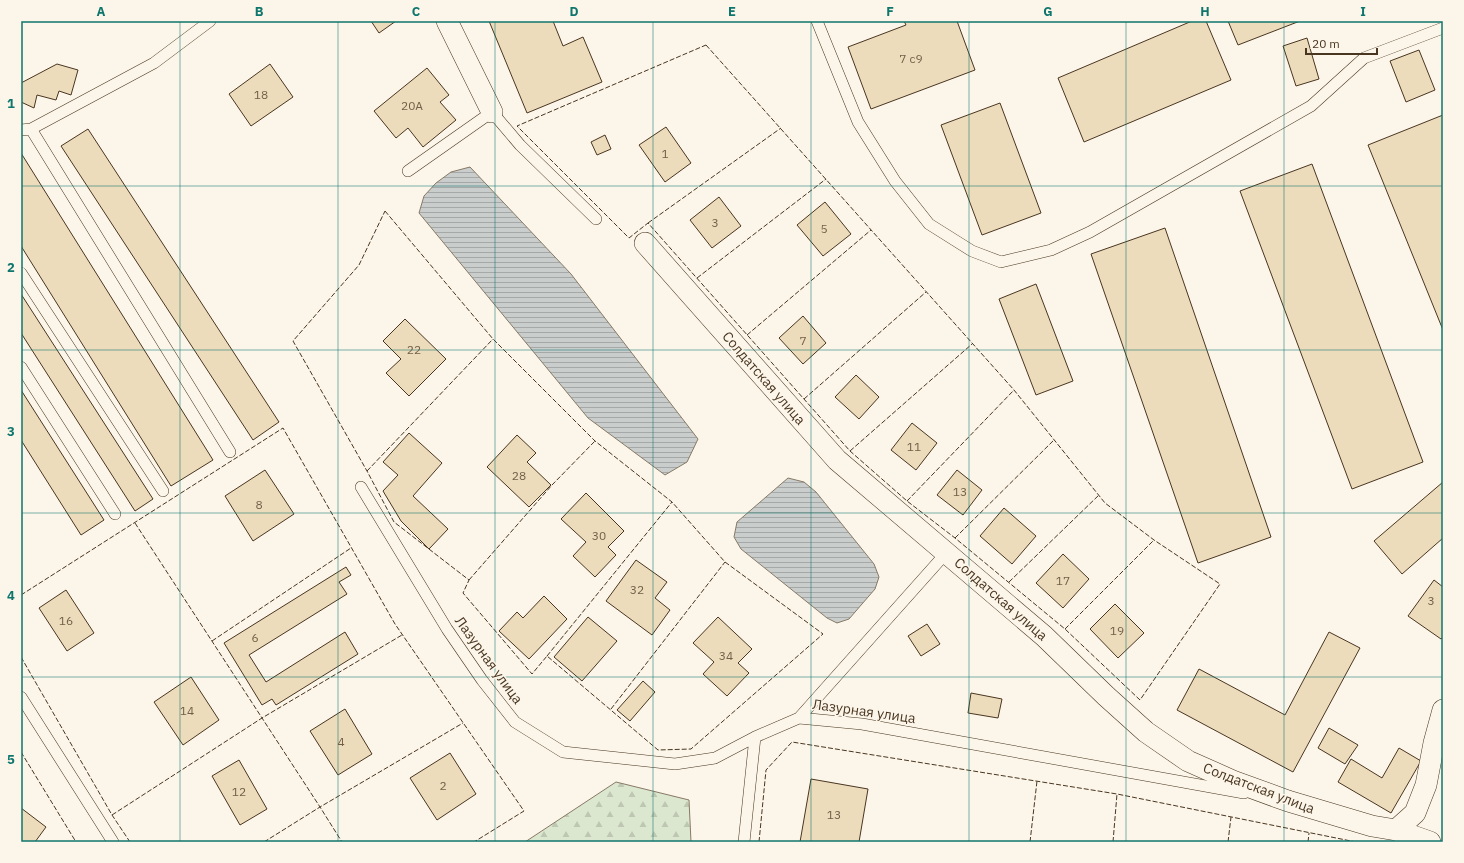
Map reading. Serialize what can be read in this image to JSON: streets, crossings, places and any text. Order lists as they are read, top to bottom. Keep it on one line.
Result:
{"streets":{"street":["Солдатская улица"],"lane":["Лазурная улица"]},"crossings":[["Солдатская улица","Лазурная улица"]],"house_numbers":["7 с9","18","20А","1","3","5","7","22","11","28","13","8","30","17","32","3","16","19","6","34","14","4","2","12","13"],"scale_bar":"20 m","grid":{"columns":["A","B","C","D","E","F","G","H","I"],"rows":["1","2","3","4","5"]}}
